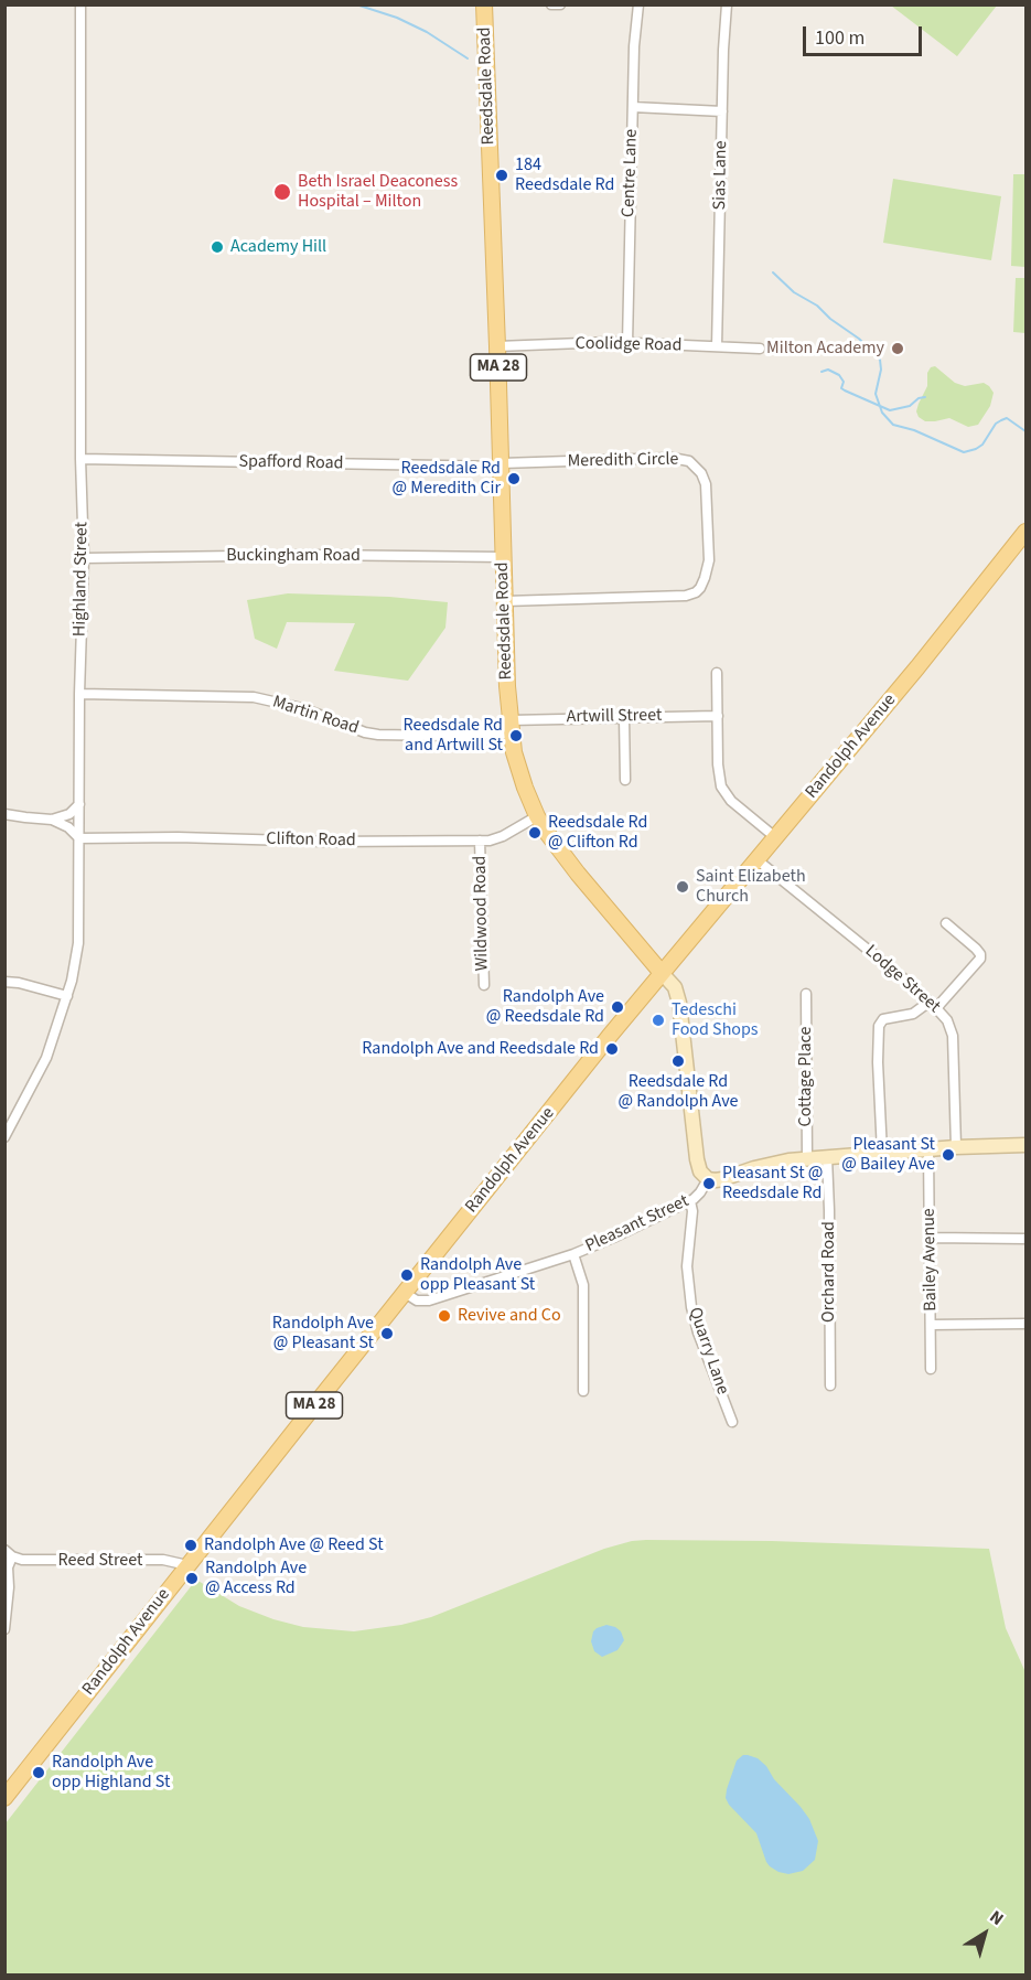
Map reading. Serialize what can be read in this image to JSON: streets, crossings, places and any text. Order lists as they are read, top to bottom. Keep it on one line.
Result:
{"streets":{"main road":["Reedsdale Road","MA 28","Randolph Avenue"],"street":["Centre Lane","Sias Lane","Coolidge Road","Meredith Circle","Spafford Road","Buckingham Road","Highland Street","Martin Road","Artwill Street","Clifton Road","Wildwood Road","Lodge Street","Cottage Place","Pleasant Street","Bailey Avenue","Orchard Road","Quarry Lane","Reed Street"]},"crossings":[["Reedsdale Road","Coolidge Road"],["Reedsdale Road","Meredith Circle"],["Reedsdale Road","Spafford Road"],["Reedsdale Road","Buckingham Road"],["Reedsdale Road","Martin Road"],["Reedsdale Road","Artwill Street"],["Reedsdale Road","Randolph Avenue"],["Reedsdale Road","Clifton Road"],["Reedsdale Road","Pleasant Street"],["Centre Lane","Coolidge Road"],["Sias Lane","Coolidge Road"],["Meredith Circle","Spafford Road"],["Spafford Road","Highland Street"],["Buckingham Road","Highland Street"],["Highland Street","Martin Road"],["Highland Street","Clifton Road"],["Martin Road","Artwill Street"],["Randolph Avenue","Lodge Street"],["Randolph Avenue","Pleasant Street"],["Randolph Avenue","Reed Street"],["Clifton Road","Wildwood Road"],["Pleasant Street","Quarry Lane"]],"places":["184 Reedsdale Rd","Beth Israel Deaconess Hospital – Milton","Academy Hill","Milton Academy","Reedsdale Rd @ Meredith Cir","Reedsdale Rd and Artwill St","Reedsdale Rd @ Clifton Rd","Saint Elizabeth Church","Randolph Ave @ Reedsdale Rd","Tedeschi Food Shops","Randolph Ave and Reedsdale Rd","Reedsdale Rd @ Randolph Ave","Pleasant St @ Bailey Ave","Pleasant St @ Reedsdale Rd","Randolph Ave opp Pleasant St","Revive and Co","Randolph Ave @ Pleasant St","Randolph Ave @ Reed St","Randolph Ave @ Access Rd","Randolph Ave opp Highland St"],"scale_bar":"100 m","north":"top right"}
